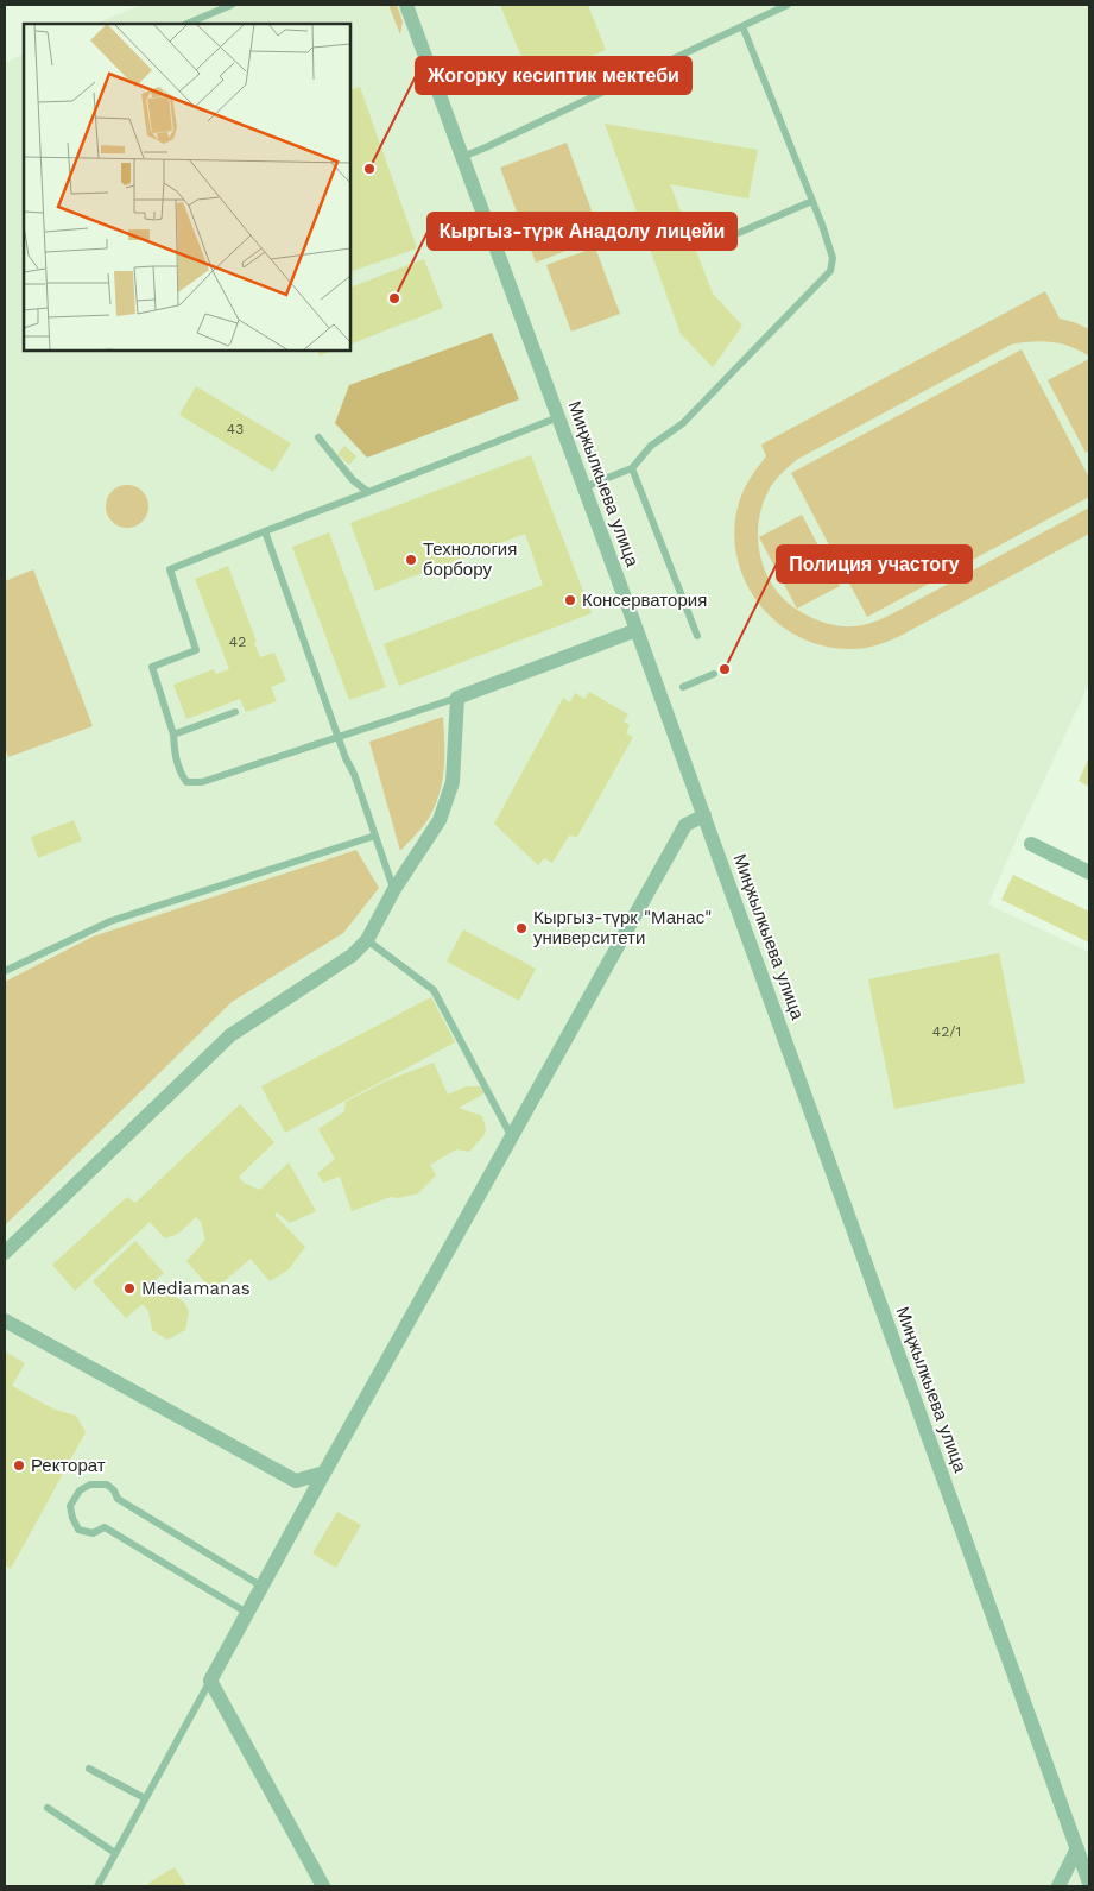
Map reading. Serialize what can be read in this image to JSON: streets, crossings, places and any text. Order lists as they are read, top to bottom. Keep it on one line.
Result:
{"streets":{"street":["Миңжылкыева улица"]},"places":["Жогорку кесиптик мектеби","Кыргыз-түрк Анадолу лицейи","Технология борбору","Консерватория","Полиция участогу","Кыргыз-түрк \"Манас\" университети","Mediamanas","Ректорат"],"house_numbers":["43","42","42/1"]}
